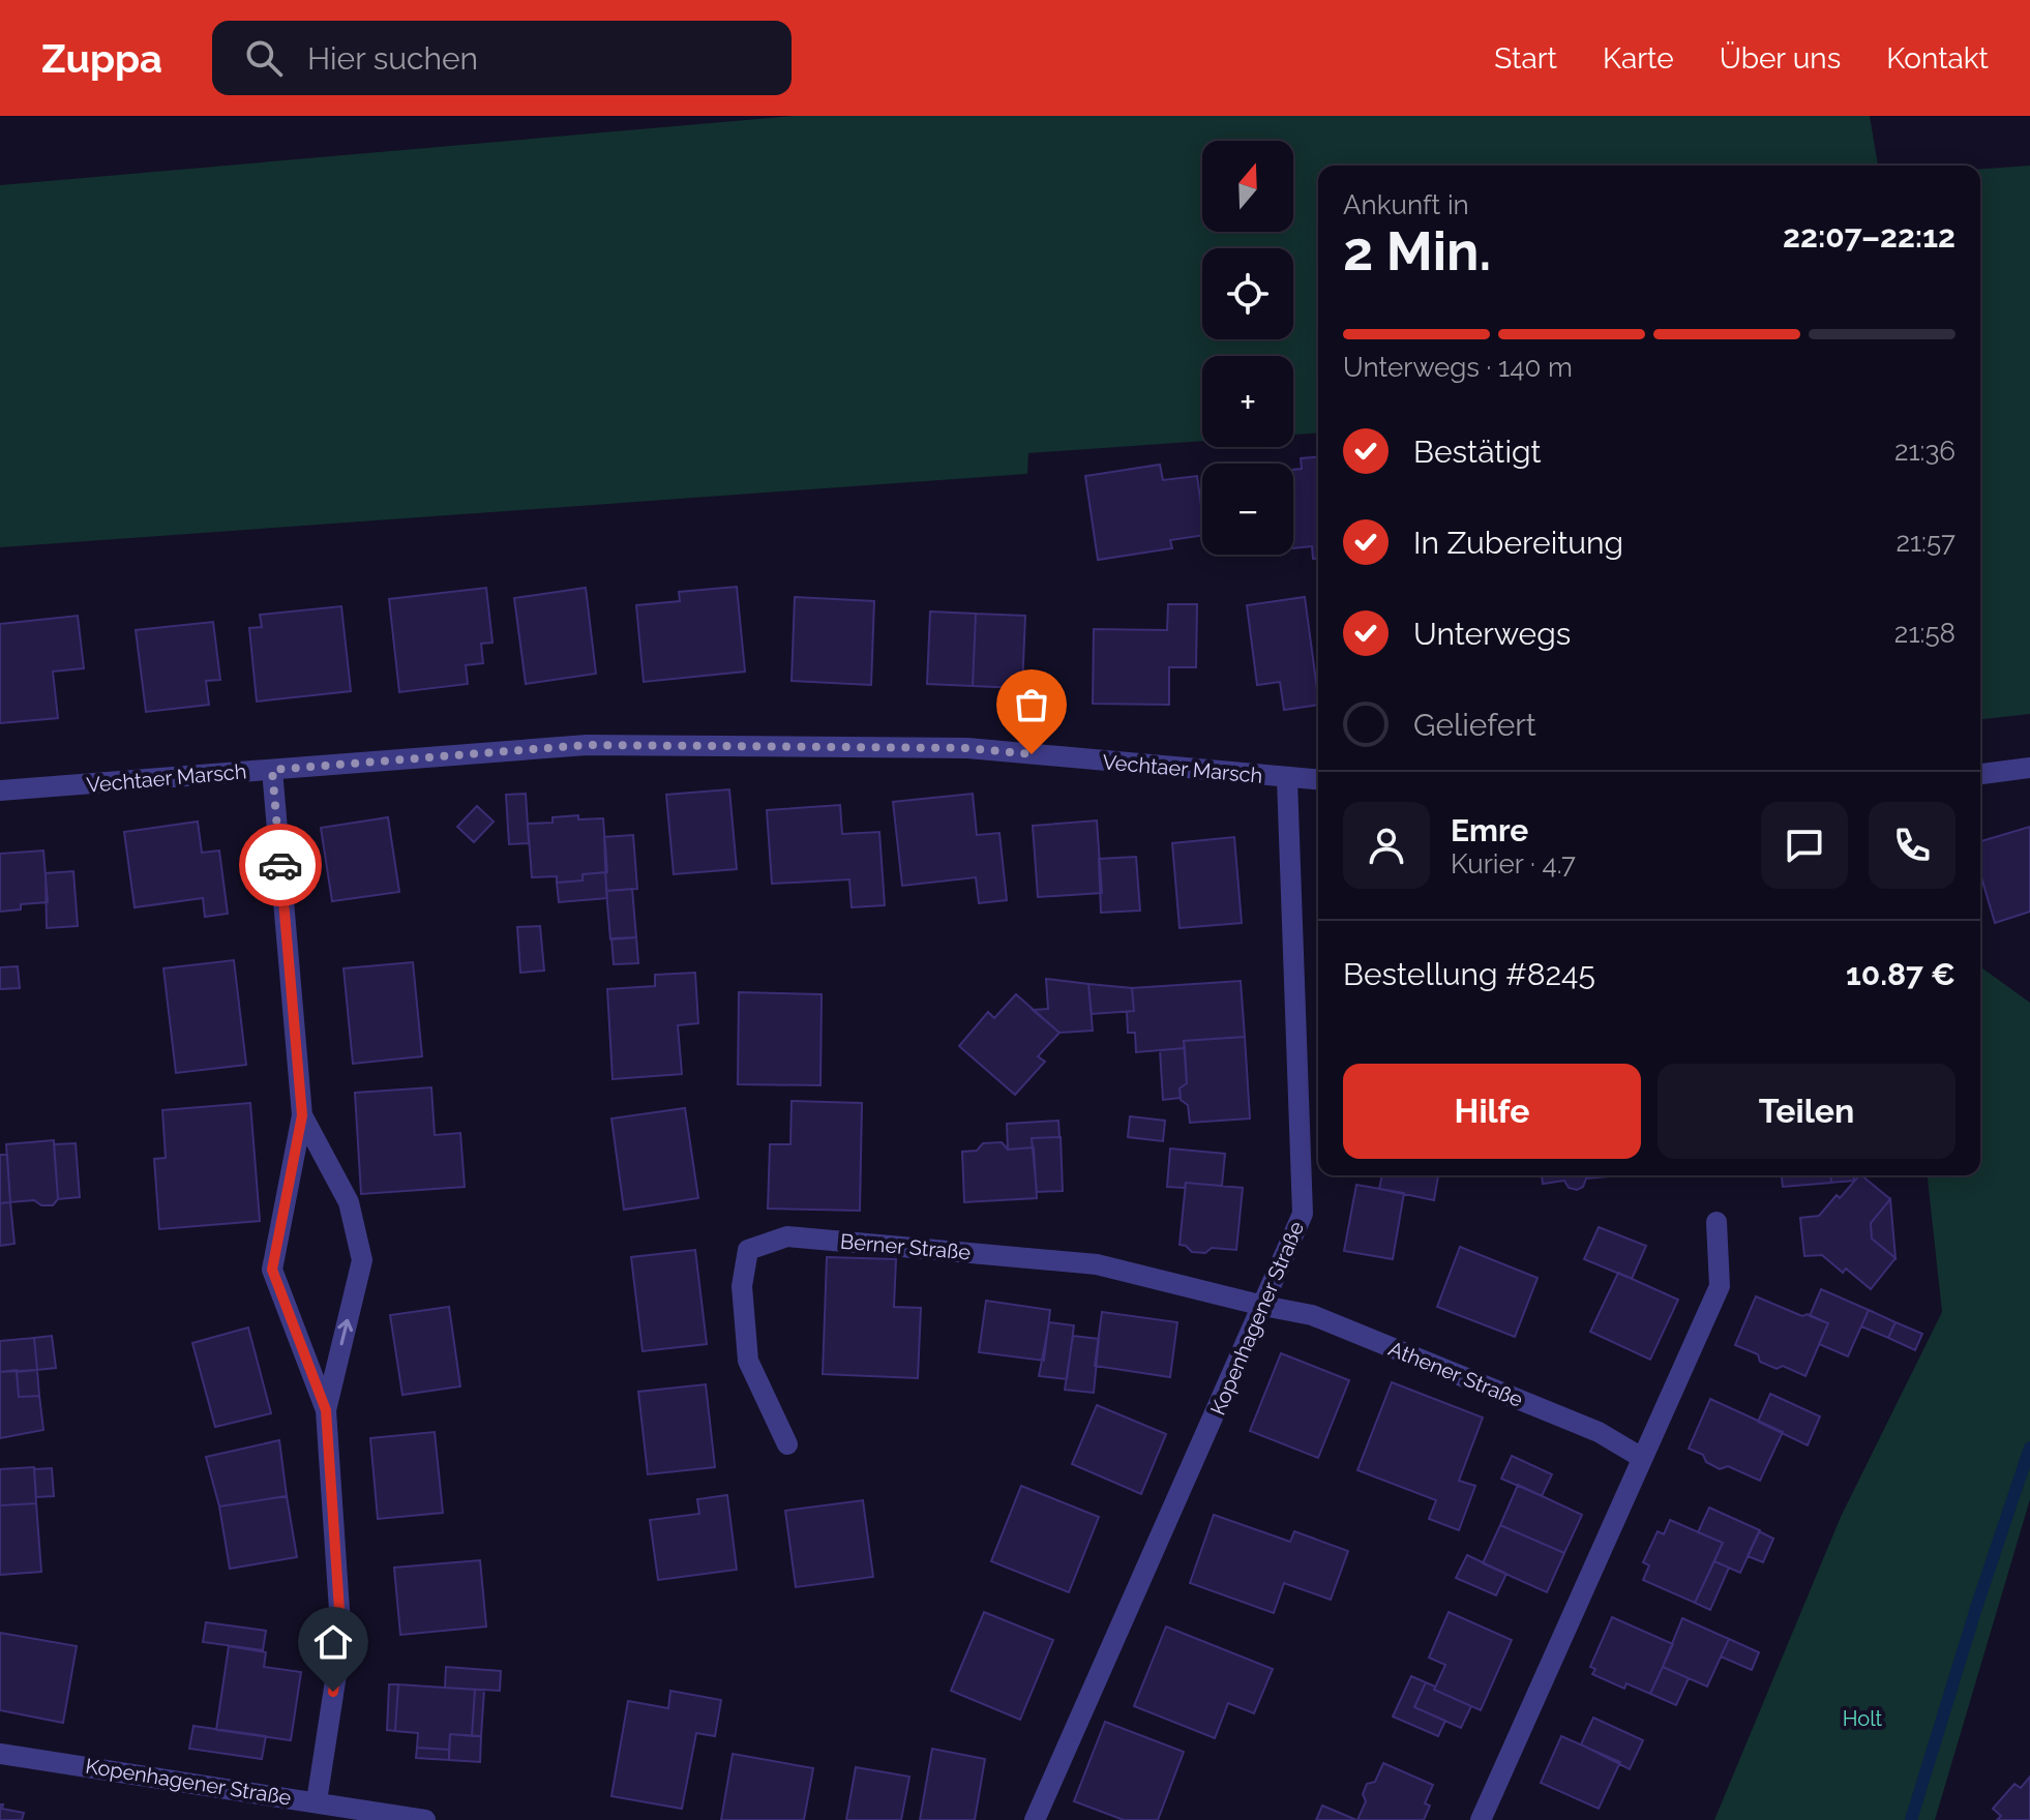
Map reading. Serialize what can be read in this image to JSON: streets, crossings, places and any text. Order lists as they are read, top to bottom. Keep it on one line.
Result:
{"streets":{"street":["Vechtaer Marsch","Berner Straße","Kopenhagener Straße","Athener Straße"]},"crossings":[["Vechtaer Marsch","Kopenhagener Straße"],["Berner Straße","Kopenhagener Straße"],["Berner Straße","Athener Straße"],["Kopenhagener Straße","Athener Straße"]],"parks":["Holt"],"north":"top","page":{"header":"Zuppa","search":"Hier suchen","nav":["Start","Karte","Über uns","Kontakt"],"map_buttons":["+","−"],"heading":["2 Min.","Ankunft in","22:07–22:12"],"panel":["Emre","Kurier · 4.7","Bestellung #8245","10.87 €"],"bar":"Unterwegs · 140 m","list":[["Bestätigt","21:36"],["In Zubereitung","21:57"],["Unterwegs","21:58"],"Geliefert"],"buttons":["Hilfe","Teilen"]}}
